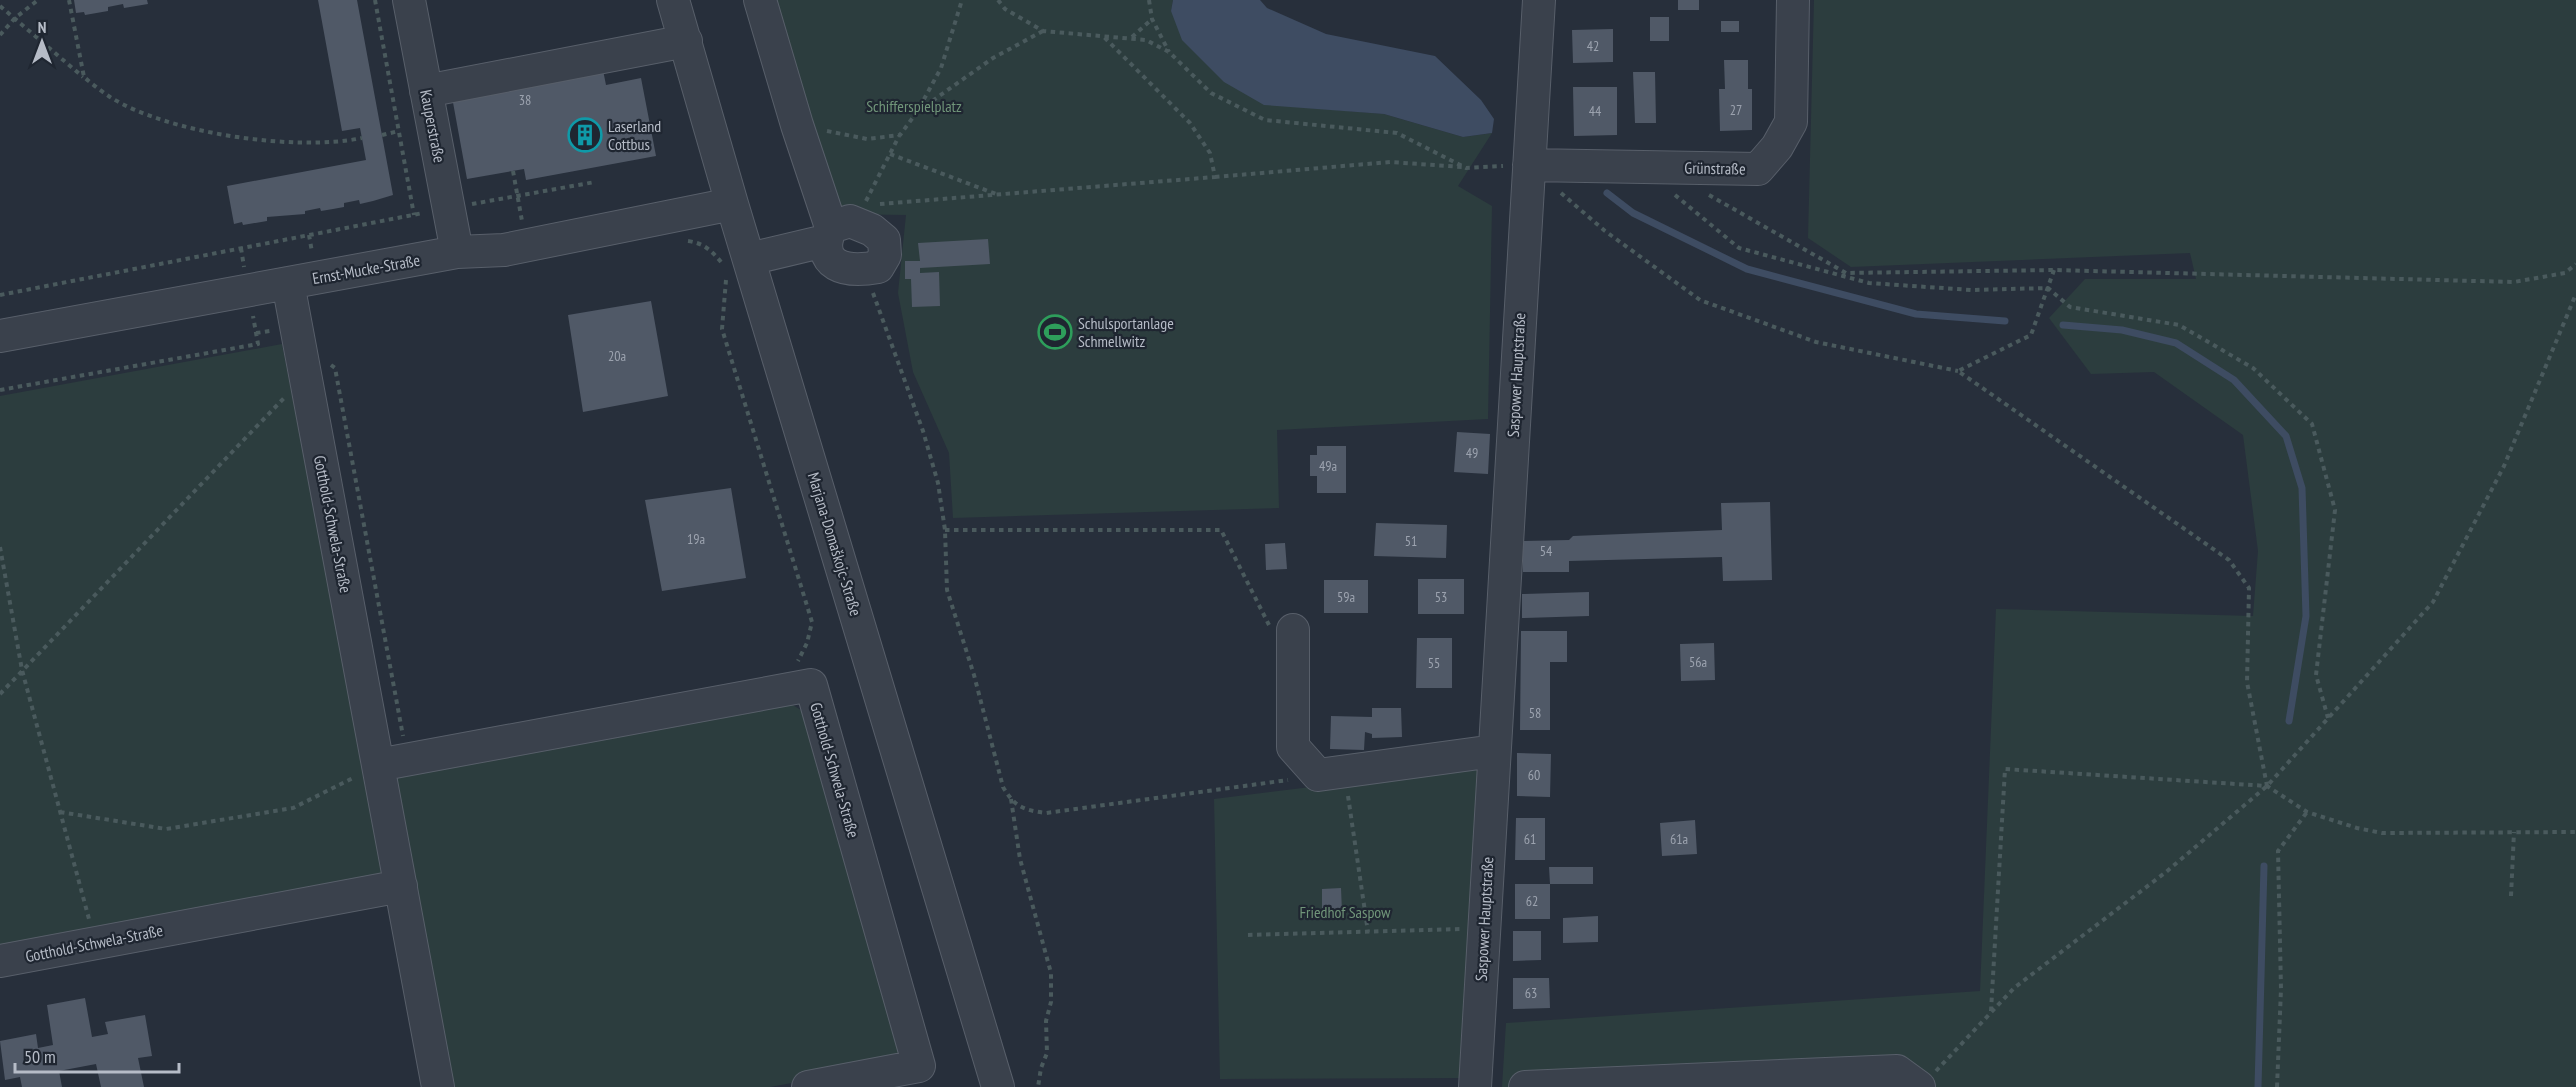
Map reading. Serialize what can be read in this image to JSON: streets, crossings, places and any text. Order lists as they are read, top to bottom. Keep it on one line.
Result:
{"streets":{"street":["Kauperstraße","Grünstraße","Ernst-Mucke-Straße","Saspower Hauptstraße","Gotthold-Schwela-Straße","Marjana-Domaškojc-Straße"]},"crossings":[["Kauperstraße","Ernst-Mucke-Straße"],["Grünstraße","Saspower Hauptstraße"],["Ernst-Mucke-Straße","Gotthold-Schwela-Straße"],["Ernst-Mucke-Straße","Marjana-Domaškojc-Straße"]],"parks":["Schifferspielplatz","Friedhof Saspow"],"places":{"building":["Laserland Cottbus"],"sports":["Schulsportanlage Schmellwitz"]},"house_numbers":["42","38","27","44","20a","49","49a","19a","51","54","59a","53","56a","55","58","60","61","61a","62","63"],"scale_bar":"50 m","north":"top"}
